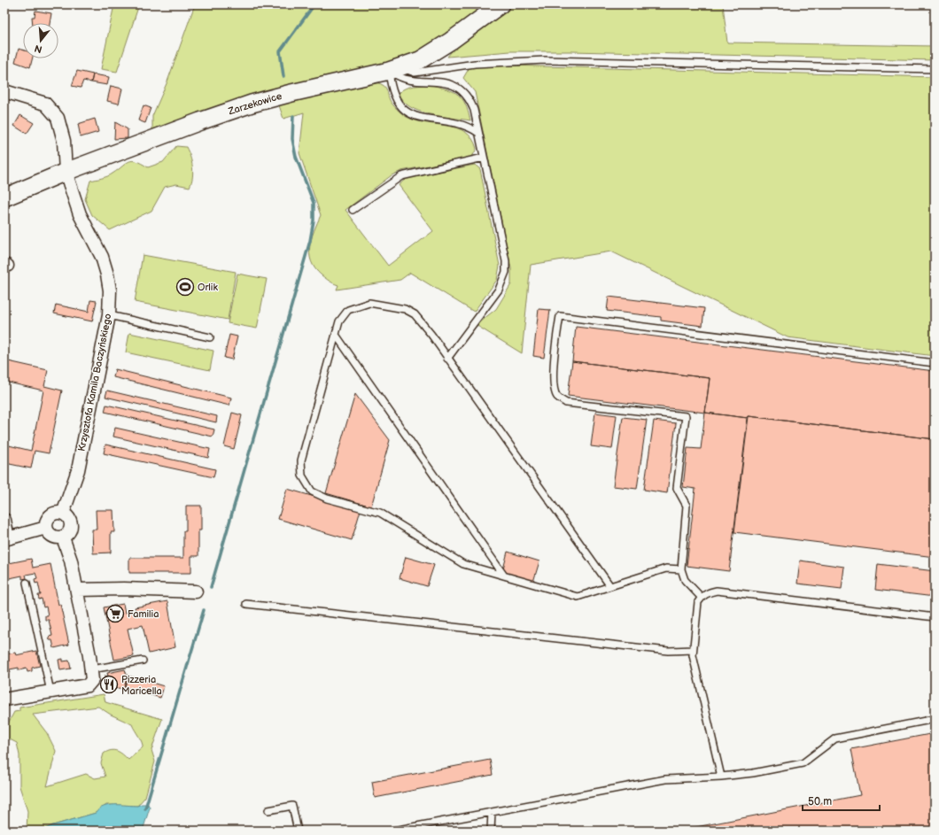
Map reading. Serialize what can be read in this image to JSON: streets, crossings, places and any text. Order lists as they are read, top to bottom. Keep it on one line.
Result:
{"streets":{"street":["Zarzekowice","Krzysztofa Kamila Baczyńskiego"]},"crossings":[["Zarzekowice","Krzysztofa Kamila Baczyńskiego"]],"places":{"sports":["Orlik"],"supermarket":["Familia"],"restaurant":["Pizzeria Maricella"]},"scale_bar":"50 m","north":"bottom"}
